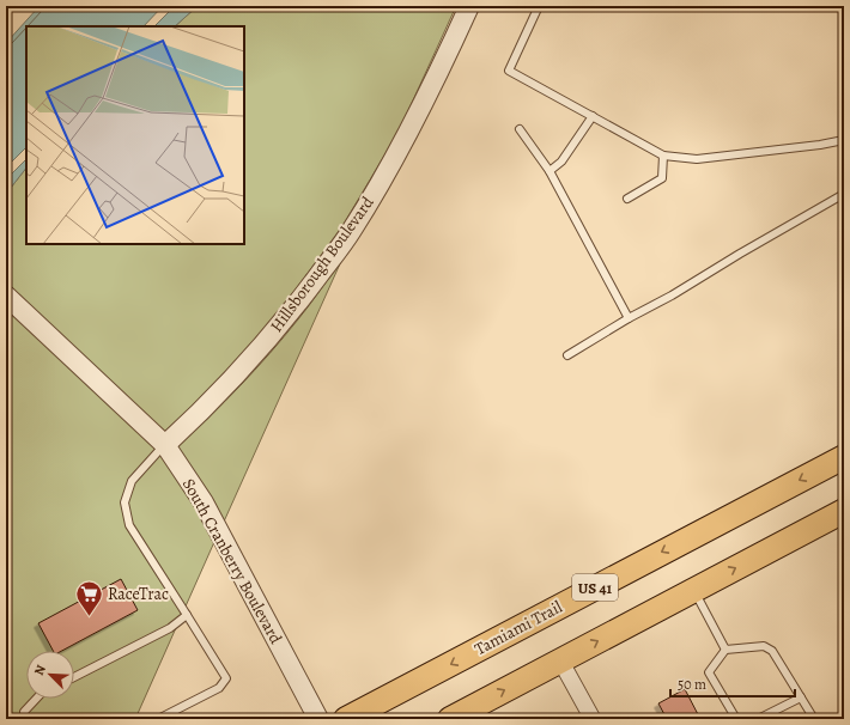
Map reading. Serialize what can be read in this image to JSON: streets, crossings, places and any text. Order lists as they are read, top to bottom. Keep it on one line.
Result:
{"streets":{"main road":["US 41","Tamiami Trail"],"street":["Hillsborough Boulevard","South Cranberry Boulevard"]},"crossings":[["Hillsborough Boulevard","South Cranberry Boulevard"]],"places":{"supermarket":["RaceTrac"]},"scale_bar":"50 m","north":"top left"}
